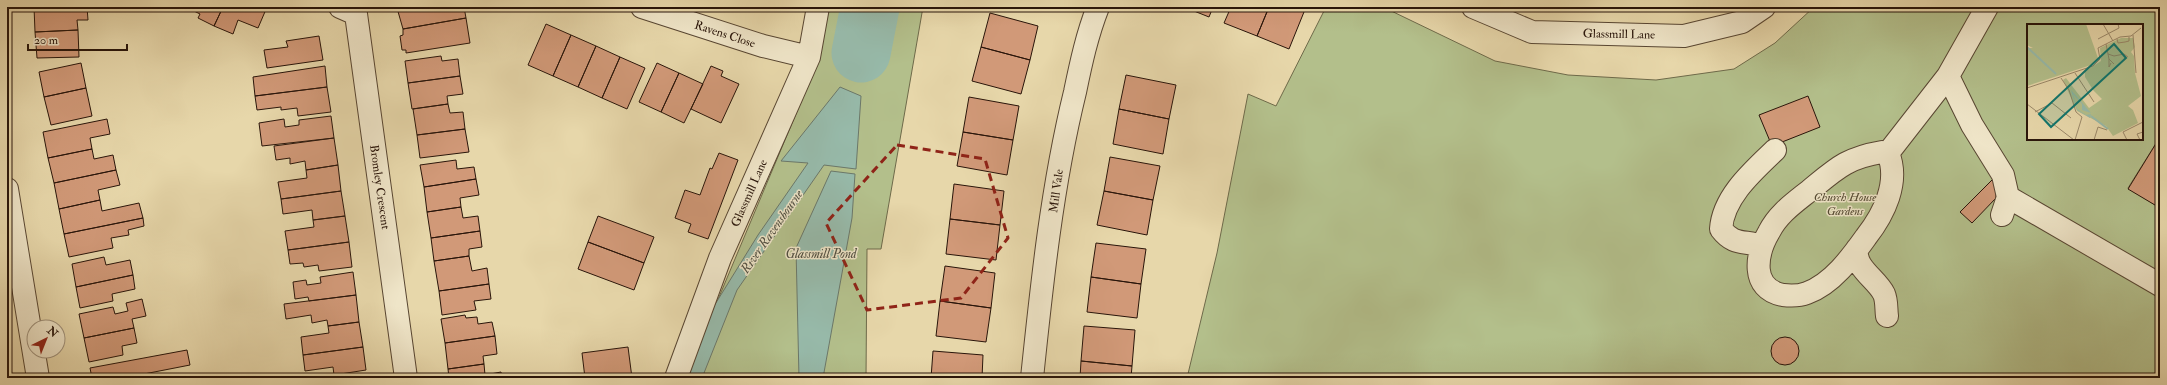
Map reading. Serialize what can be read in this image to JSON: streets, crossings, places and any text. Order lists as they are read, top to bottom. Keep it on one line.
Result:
{"streets":{"street":["Ravens Close","Glassmill Lane","Bromley Crescent","Mill Vale"]},"crossings":[["Ravens Close","Glassmill Lane"]],"water":["River Ravensbourne","Glassmill Pond"],"parks":["Church House Gardens"],"scale_bar":"20 m","north":"top right"}
